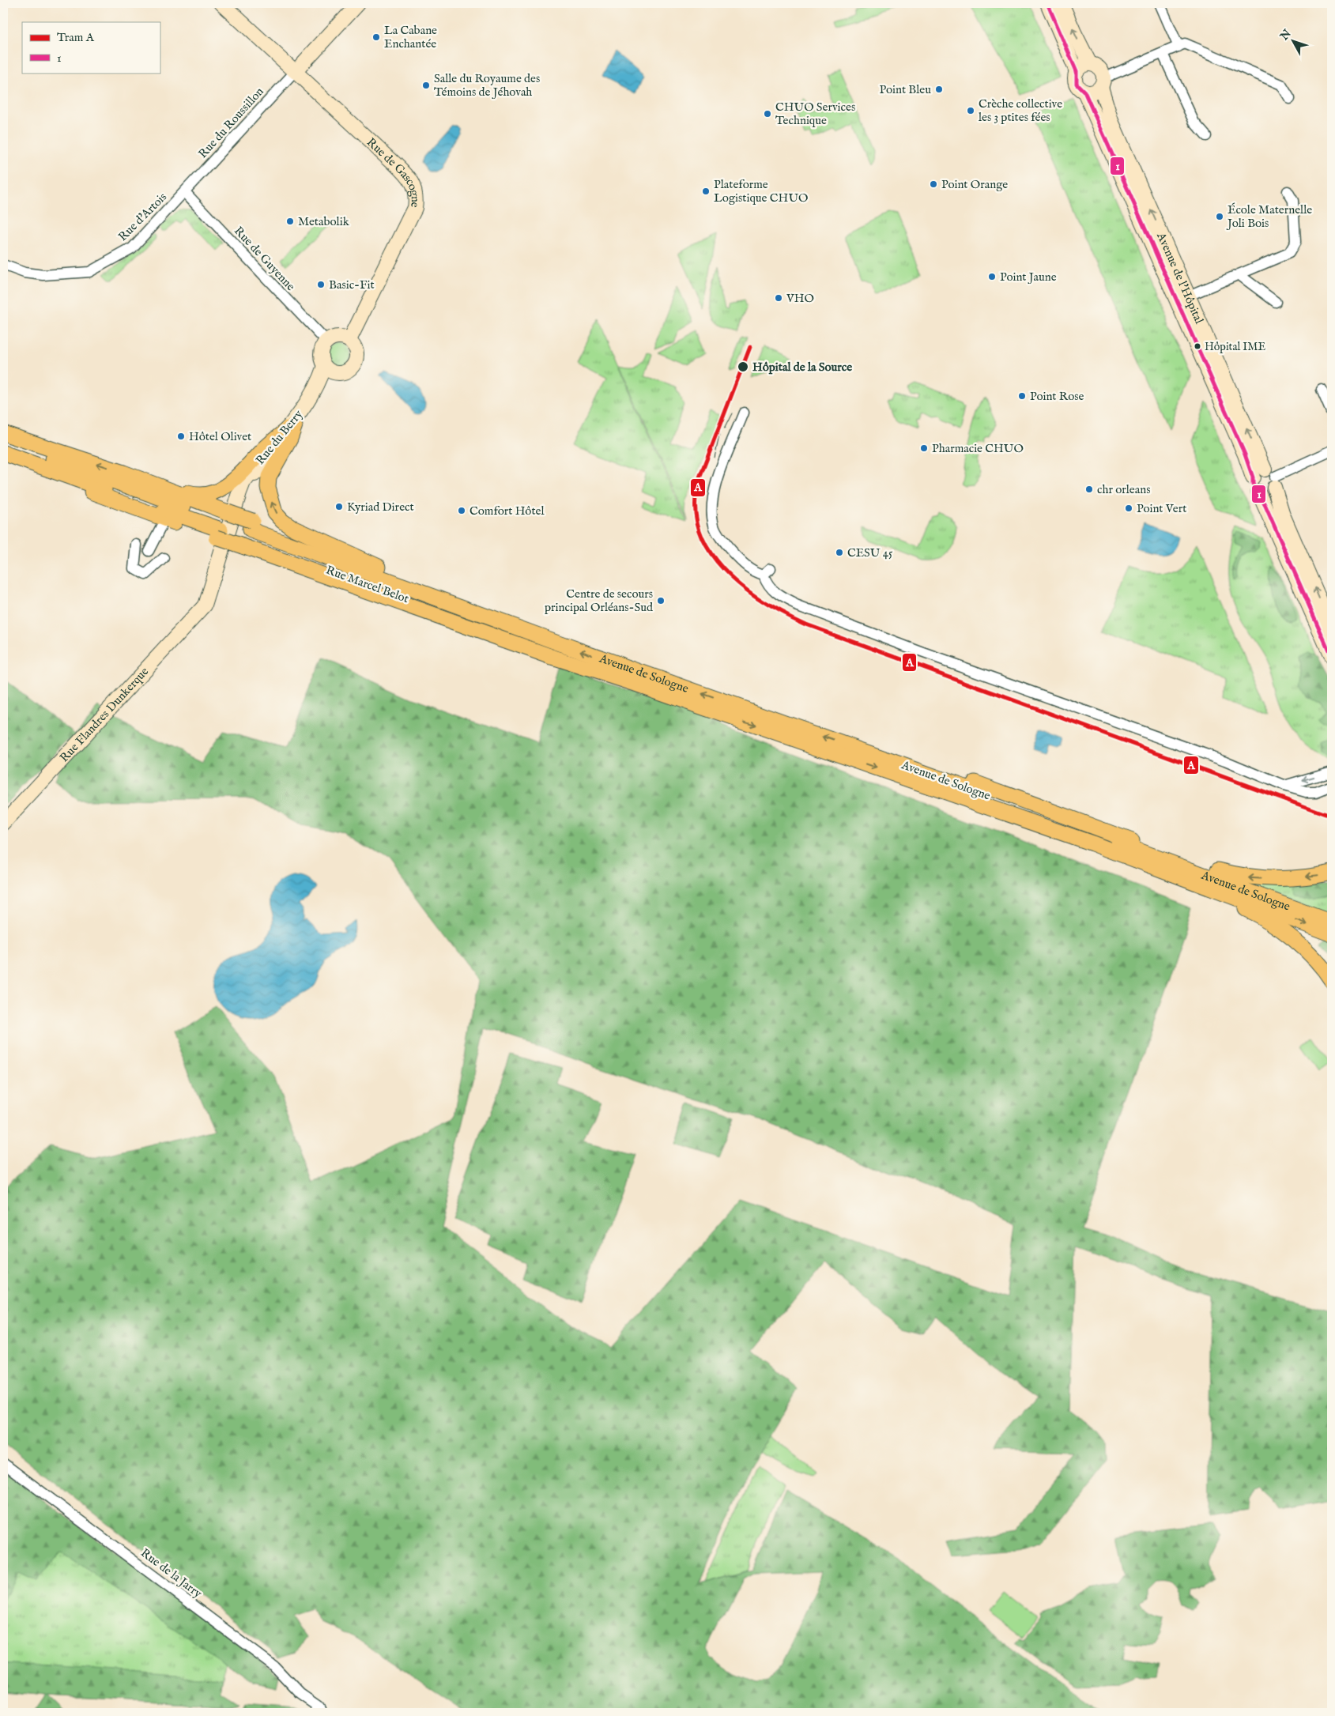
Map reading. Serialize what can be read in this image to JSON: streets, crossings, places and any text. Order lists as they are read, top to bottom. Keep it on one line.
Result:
{"streets":{"main road":["Rue Marcel Belot","Avenue de Sologne"],"street":["Rue du Roussillon","Rue de Gascogne","Rue d'Artois","Rue de Guyenne","Avenue de l'Hôpital","Rue du Berry","Rue Flandres Dunkerque","Rue de la Jarry"]},"crossings":[["Rue du Roussillon","Rue de Gascogne"],["Rue du Roussillon","Rue d'Artois"],["Rue du Roussillon","Rue de Guyenne"],["Rue de Gascogne","Rue de Guyenne"],["Rue de Gascogne","Rue du Berry"],["Rue d'Artois","Rue de Guyenne"],["Rue de Guyenne","Rue du Berry"],["Rue du Berry","Rue Marcel Belot"],["Rue du Berry","Rue Flandres Dunkerque"],["Rue Marcel Belot","Avenue de Sologne"]],"one_way":["Avenue de Sologne"],"places":["La Cabane Enchantée","Salle du Royaume des Témoins de Jéhovah","Point Bleu","Crèche collective les 3 ptites fées","CHUO Services Technique","Point Orange","Plateforme Logistique CHUO","École Maternelle Joli Bois","Metabolik","Point Jaune","Basic-Fit","VHO","Hôpital IME","Hôpital de la Source","Point Rose","Hôtel Olivet","Pharmacie CHUO","chr orleans","Kyriad Direct","Point Vert","Comfort Hôtel","CESU 45","Centre de secours principal Orléans-Sud"],"lines":["transit line 1","tram line A"],"legend":["Tram A","1"],"north":"top left"}
